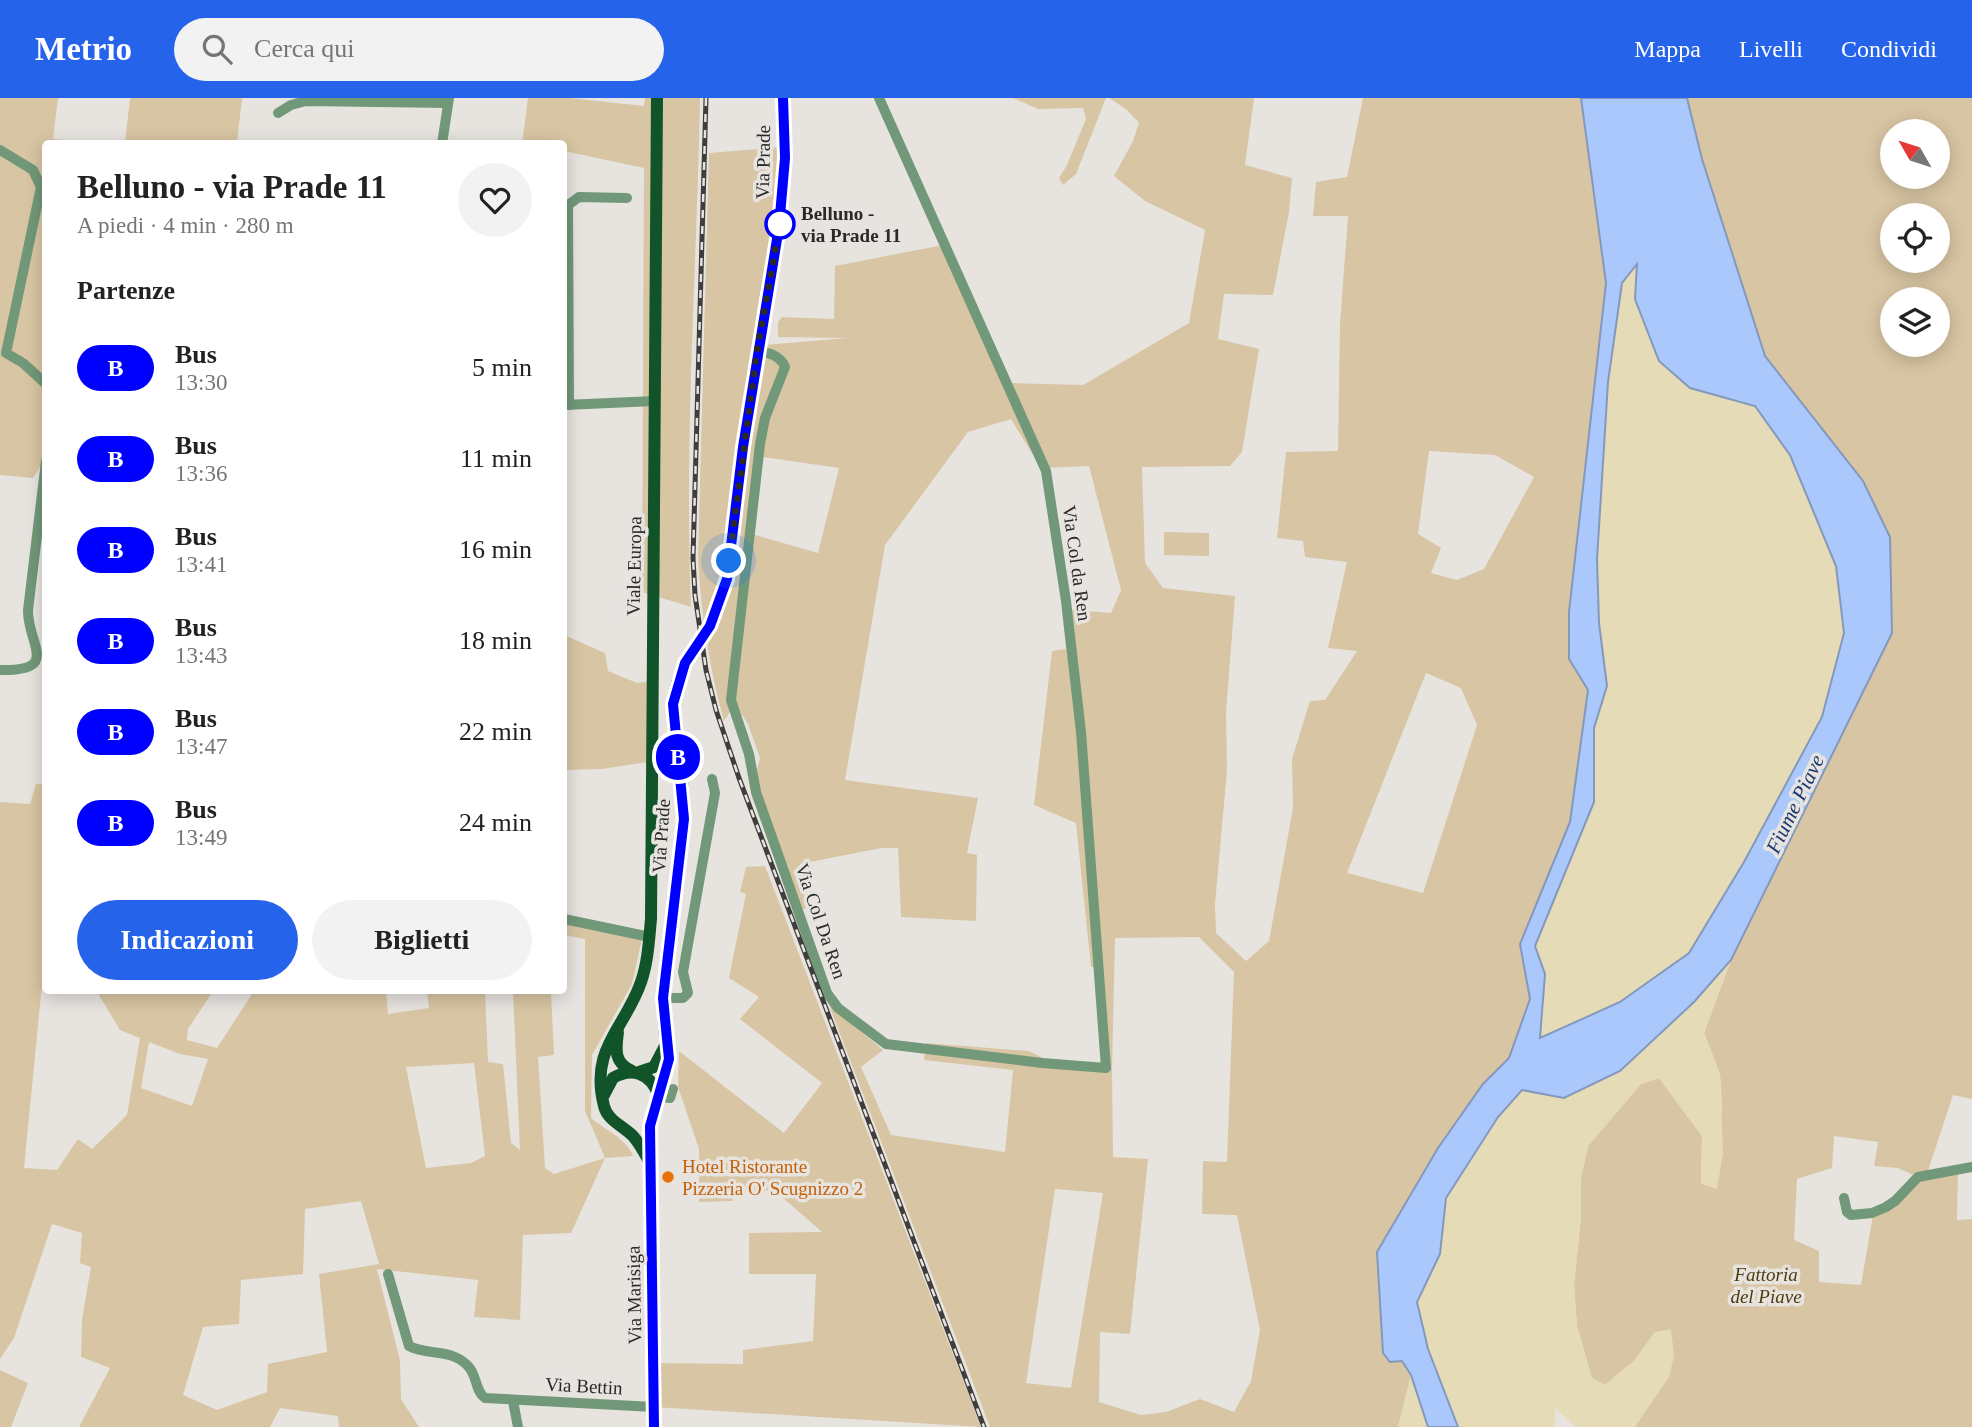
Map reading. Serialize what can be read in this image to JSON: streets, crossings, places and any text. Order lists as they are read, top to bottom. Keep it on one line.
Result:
{"streets":{"main road":["Via Prade","Viale Europa","Via Marisiga"],"street":["Via Col da Ren","Via Col Da Ren","Via Bettin"]},"crossings":[["Via Prade","Viale Europa"],["Via Prade","Via Col Da Ren"],["Via Prade","Via Marisiga"],["Via Col da Ren","Via Col Da Ren"],["Viale Europa","Via Marisiga"],["Via Marisiga","Via Bettin"]],"water":["Fiume Piave"],"parks":["Fattoria del Piave"],"places":["Belluno - via Prade 11","Hotel Ristorante Pizzeria O' Scugnizzo 2"],"lines":["bus line B"],"north":"top left","page":{"header":"Metrio","search":"Cerca qui","nav":["Mappa","Livelli","Condividi"],"on_map":"B","heading":[["Belluno - via Prade 11","A piedi · 4 min · 280 m"],"Partenze"],"list":[{"mark":"B","name":"Bus","note":"13:30","value":"5 min"},{"mark":"B","name":"Bus","note":"13:36","value":"11 min"},{"mark":"B","name":"Bus","note":"13:41","value":"16 min"},{"mark":"B","name":"Bus","note":"13:43","value":"18 min"},{"mark":"B","name":"Bus","note":"13:47","value":"22 min"},{"mark":"B","name":"Bus","note":"13:49","value":"24 min"}],"buttons":["Indicazioni","Biglietti"]}}
